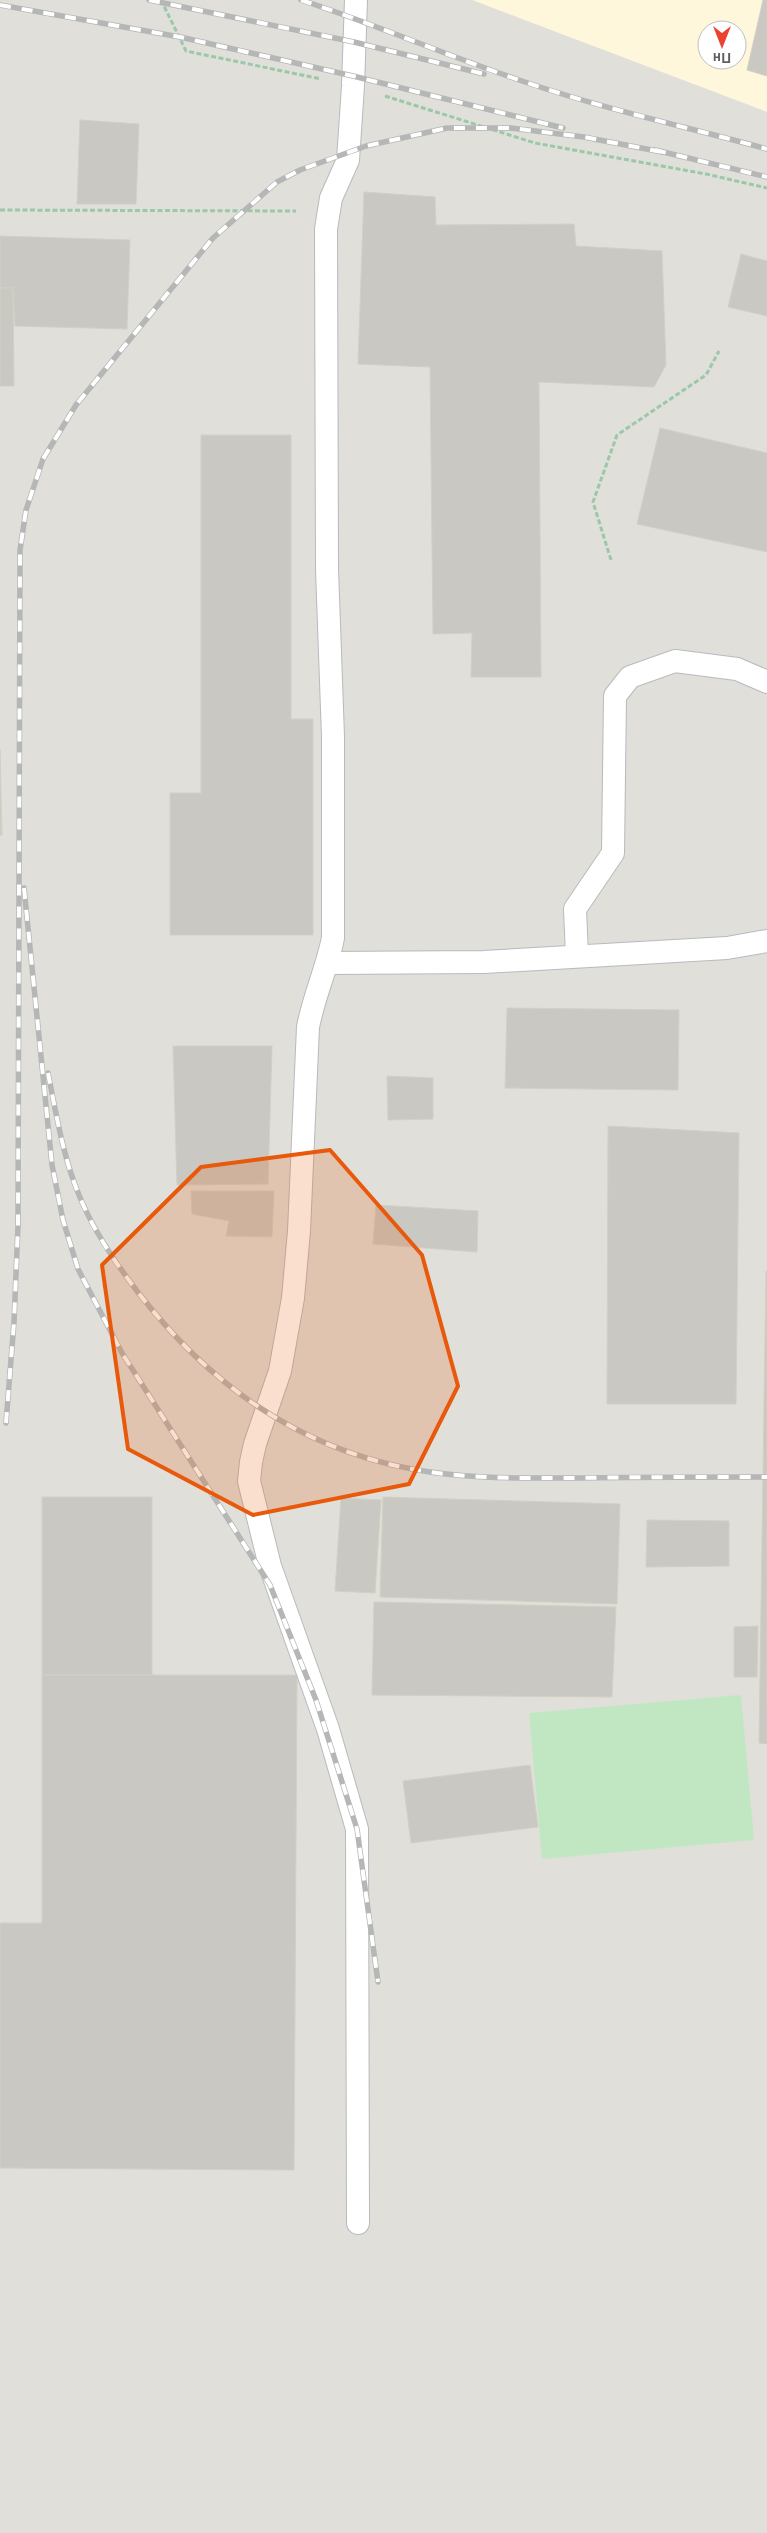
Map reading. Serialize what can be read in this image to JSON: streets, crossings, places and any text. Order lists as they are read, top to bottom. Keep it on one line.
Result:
{"north":"bottom"}
